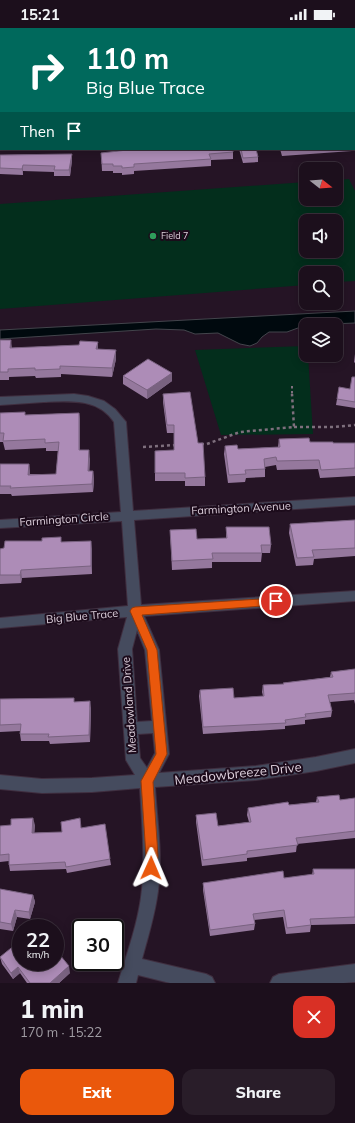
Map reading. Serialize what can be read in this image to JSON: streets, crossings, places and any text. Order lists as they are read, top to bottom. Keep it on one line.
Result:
{"streets":{"street":["Farmington Avenue","Farmington Circle","Big Blue Trace","Meadowland Drive","Meadowbreeze Drive"]},"crossings":[["Farmington Avenue","Farmington Circle"],["Big Blue Trace","Meadowland Drive"],["Meadowland Drive","Meadowbreeze Drive"]],"places":["Field 7"],"north":"right","page":{"status":"15:21","turn":["110 m","Big Blue Trace"],"then":"Then","speed":"22 km/h","limit":"30","heading":["1 min","170 m · 15:22"],"buttons":["Exit","Share"]}}
